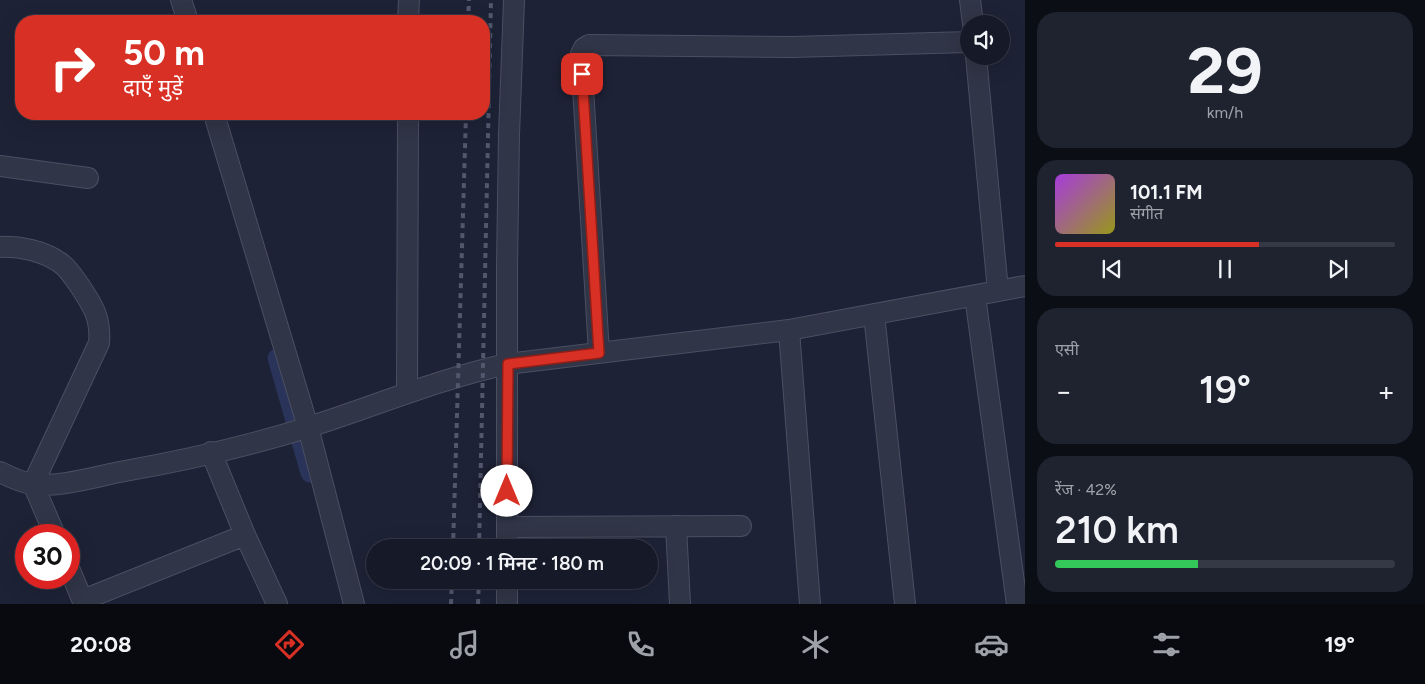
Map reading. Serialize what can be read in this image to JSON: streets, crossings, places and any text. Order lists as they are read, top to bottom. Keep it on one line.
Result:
{"page":{"tile":[["29","km/h"],"एसी",["रेंज · 42%","210 km"]],"turn":["50 m","दाएँ मुड़ें"],"song":["101.1 FM","संगीत"],"heat":["−","19°","+"],"limit":"30","trip":"20:09 · 1 मिनट · 180 m","tabs":["20:08","19°"]}}
